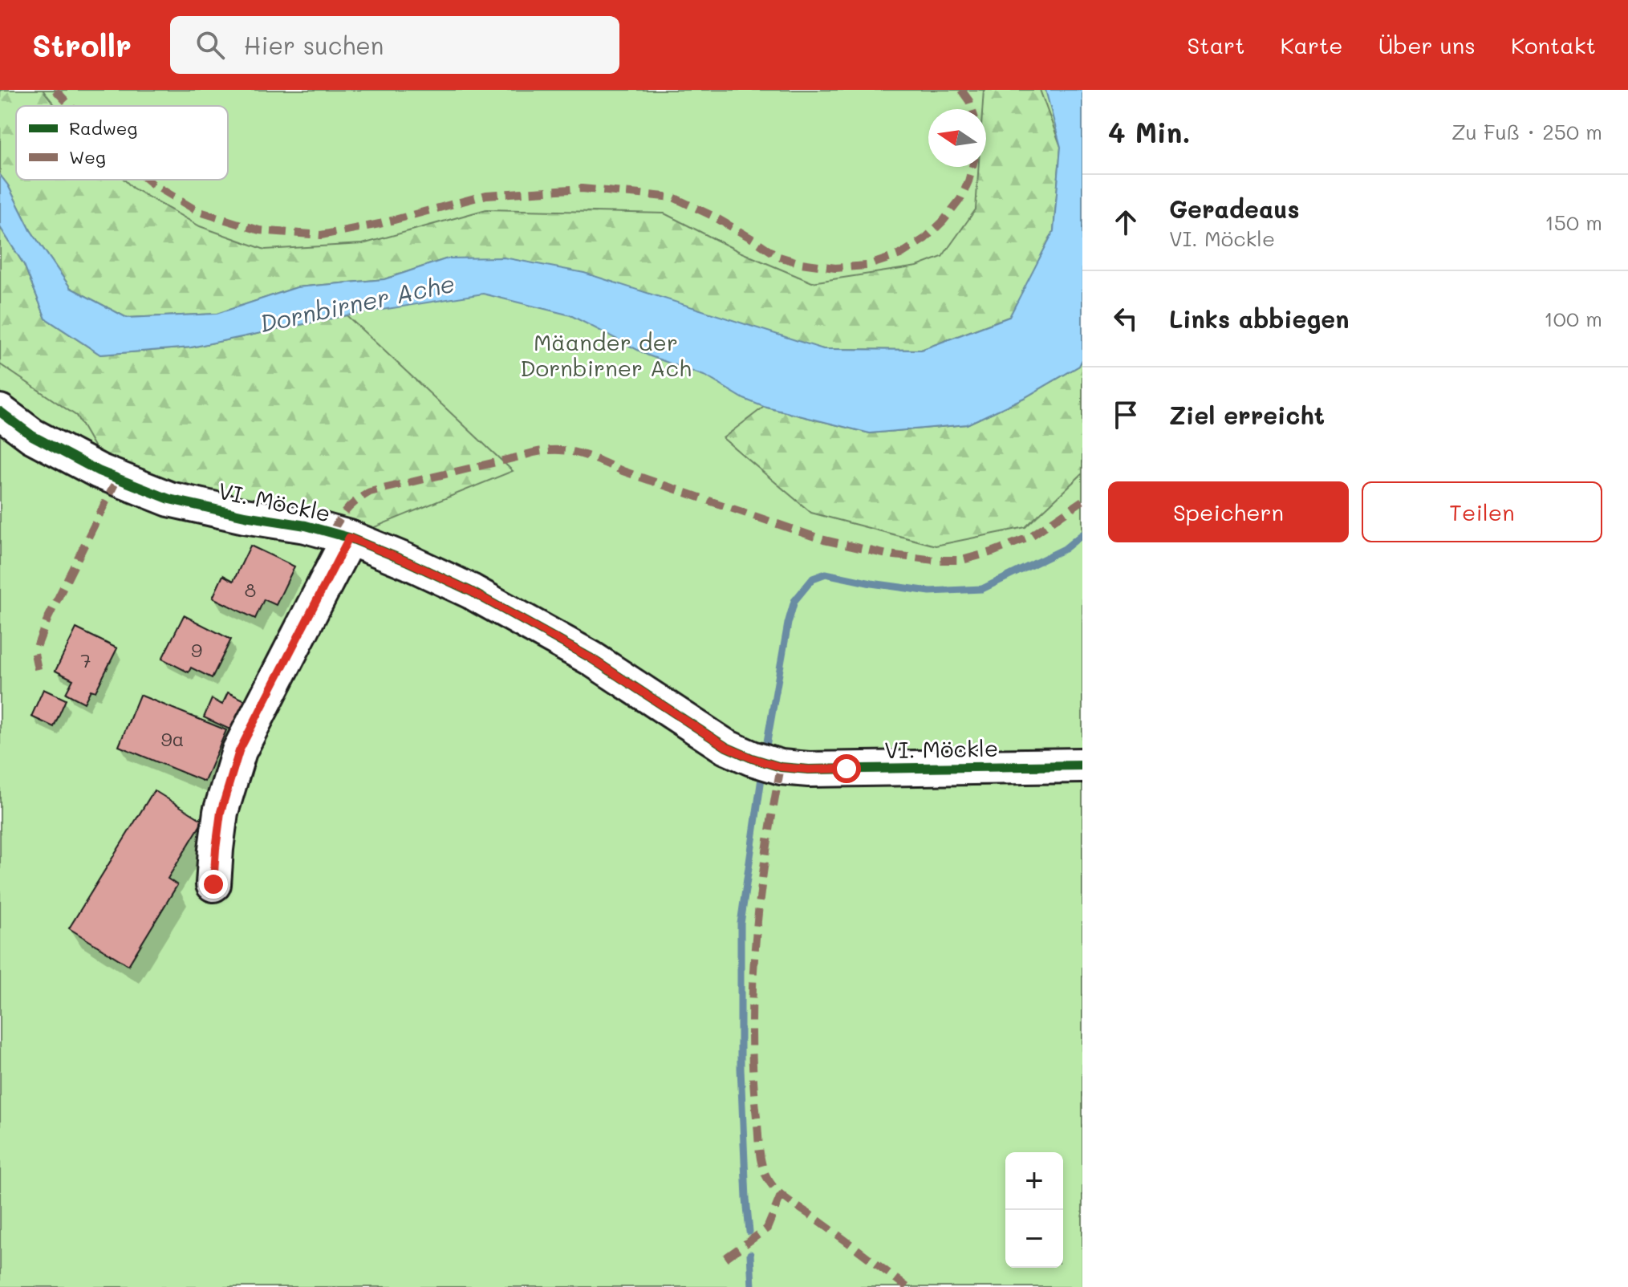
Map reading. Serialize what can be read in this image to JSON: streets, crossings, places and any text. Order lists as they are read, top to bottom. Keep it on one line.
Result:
{"streets":{"street":["VI. Möckle"]},"water":["Dornbirner Ache"],"parks":["Mäander der Dornbirner Ach"],"house_numbers":["8","9","7","9a"],"legend":["Radweg","Weg"],"north":"left","page":{"header":"Strollr","search":"Hier suchen","nav":["Start","Karte","Über uns","Kontakt"],"heading":["4 Min.","Zu Fuß · 250 m"],"list":[["Geradeaus","VI. Möckle","150 m"],["Links abbiegen","100 m"],"Ziel erreicht"],"buttons":["Speichern","Teilen"],"map_buttons":["+","−"]}}
